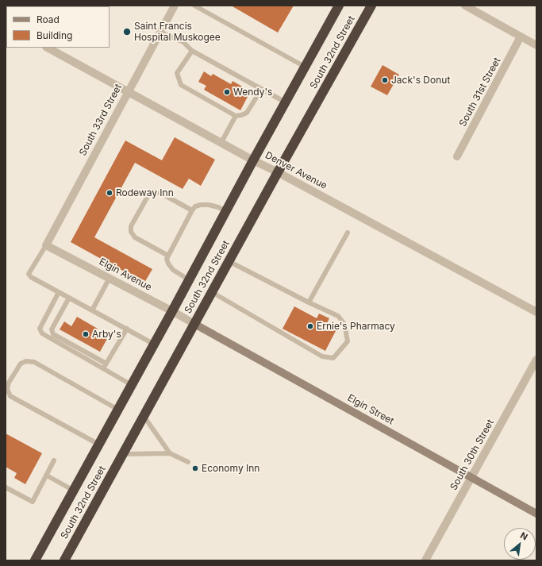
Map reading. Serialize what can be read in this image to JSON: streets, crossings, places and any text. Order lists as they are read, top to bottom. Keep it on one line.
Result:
{"streets":{"highway":["South 32nd Street"],"street":["South 31st Street","South 33rd Street","Denver Avenue","Elgin Avenue","Elgin Street","South 30th Street"]},"crossings":[["South 32nd Street","Denver Avenue"],["South 32nd Street","Elgin Avenue"],["South 32nd Street","Elgin Street"],["South 33rd Street","Denver Avenue"],["South 33rd Street","Elgin Avenue"],["Elgin Avenue","Elgin Street"],["Elgin Street","South 30th Street"]],"places":["Saint Francis Hospital Muskogee","Jack's Donut","Wendy's","Rodeway Inn","Ernie's Pharmacy","Arby's","Economy Inn"],"legend":["Road","Building"],"north":"top right"}
